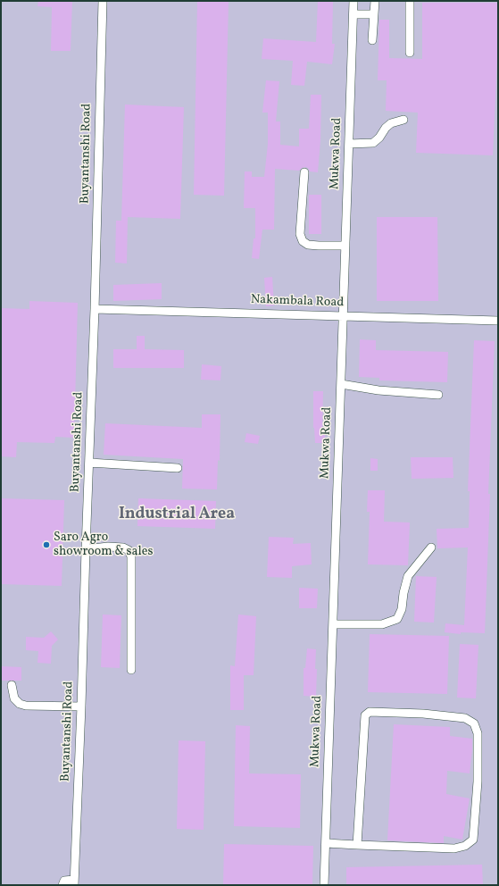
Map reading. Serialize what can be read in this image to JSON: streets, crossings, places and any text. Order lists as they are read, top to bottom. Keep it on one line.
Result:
{"streets":{"street":["Buyantanshi Road","Mukwa Road","Nakambala Road"]},"crossings":[["Buyantanshi Road","Nakambala Road"],["Mukwa Road","Nakambala Road"]],"districts":["Industrial Area"],"places":["Saro Agro showroom & sales"]}
